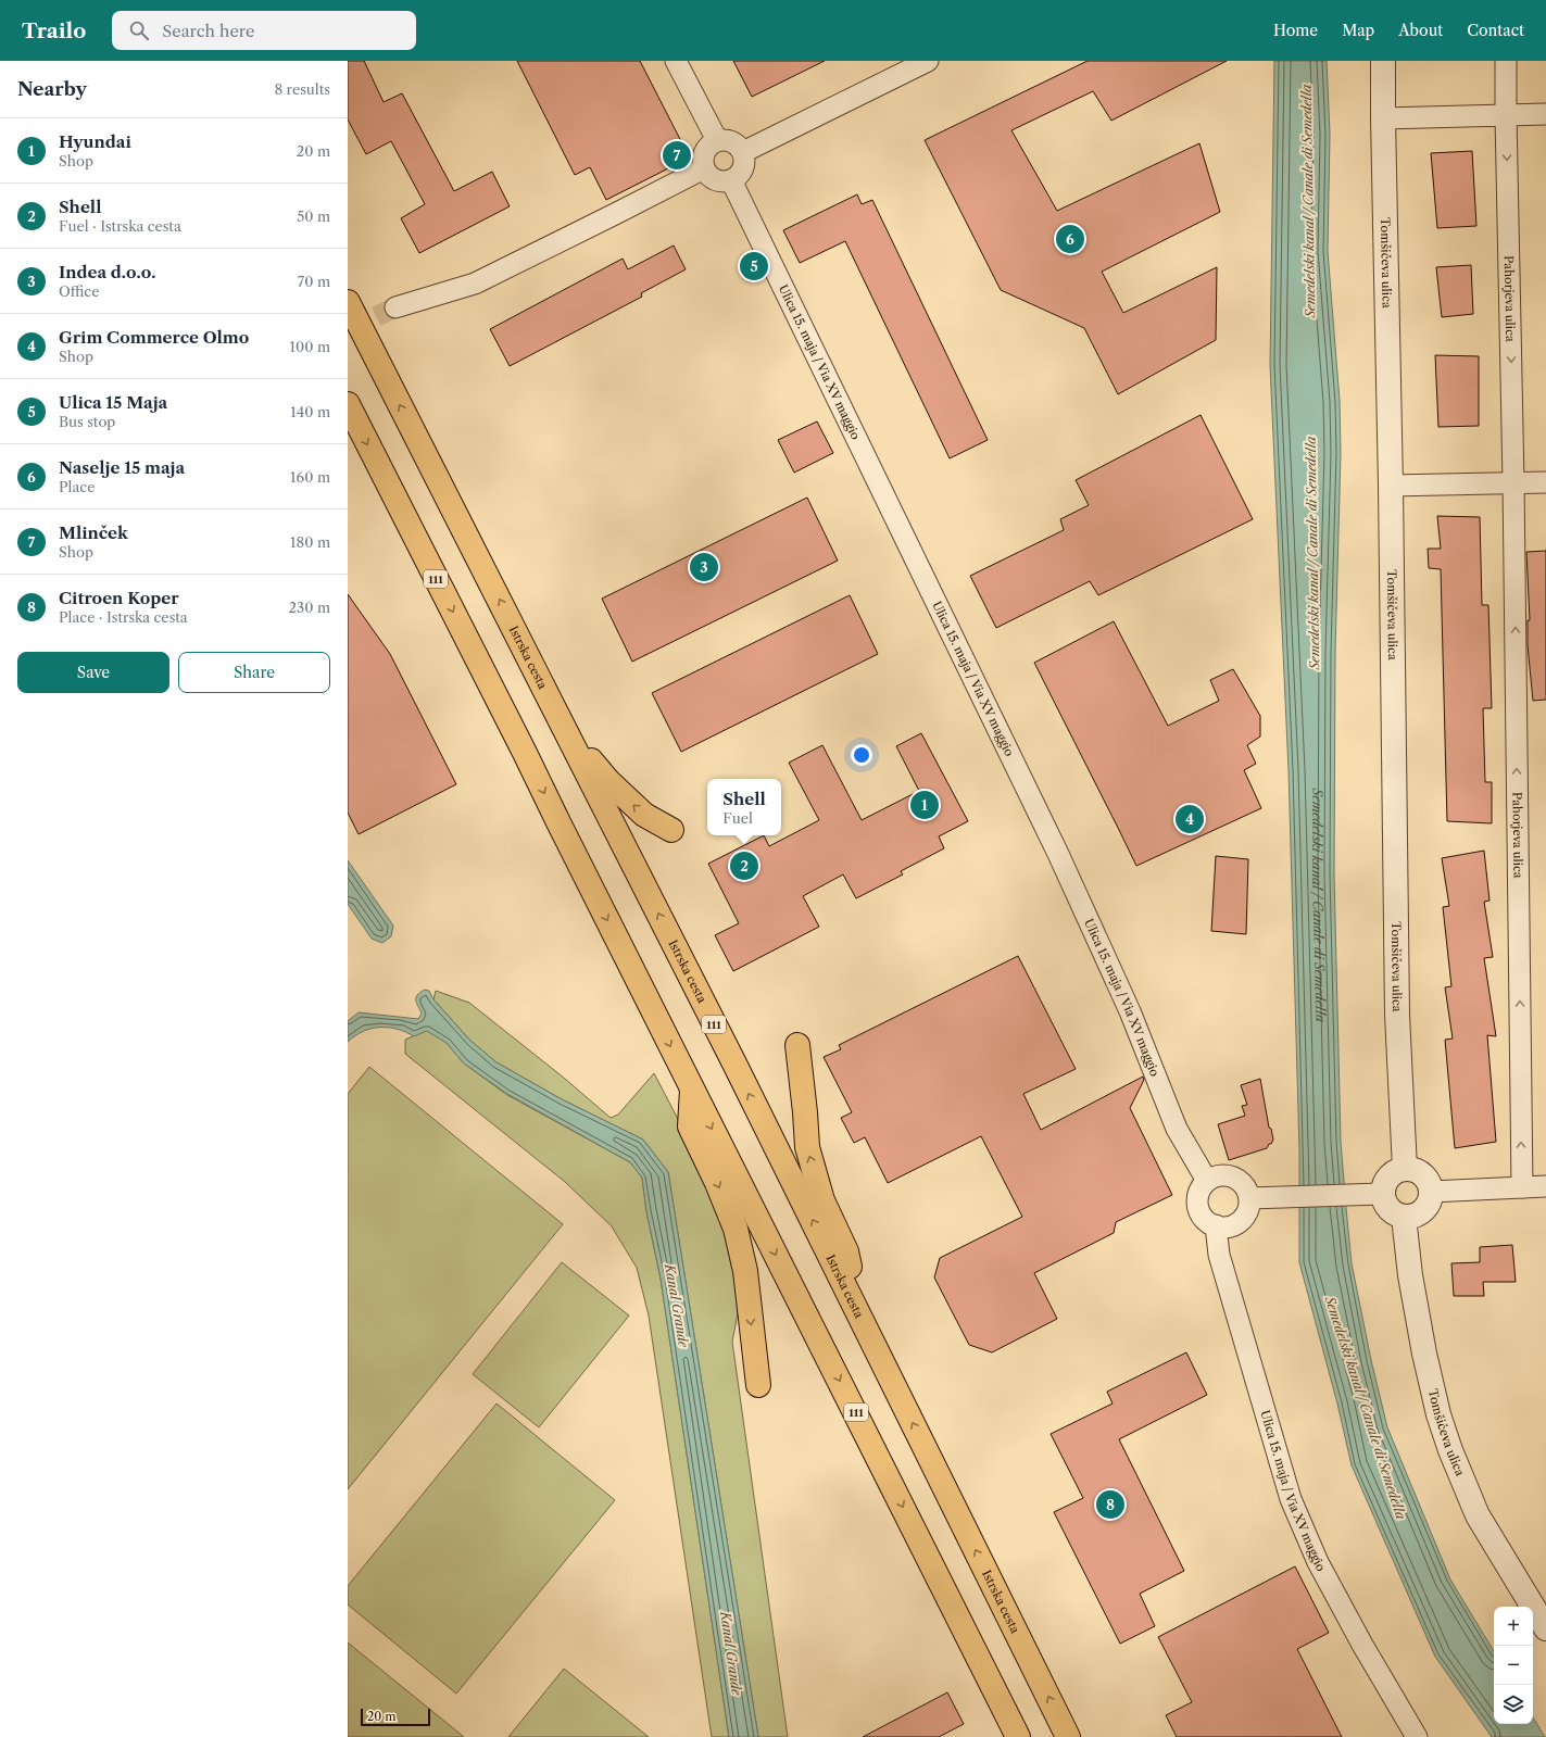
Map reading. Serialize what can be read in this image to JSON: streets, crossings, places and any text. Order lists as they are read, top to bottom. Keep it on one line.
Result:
{"streets":{"highway":["111","Istrska cesta"],"street":["Tomšičeva ulica","Pahorjeva ulica","Ulica 15. maja / Via XV maggio"]},"water":["Semedelski kanal / Canale di Semedella","Kanal Grande"],"scale_bar":"20 m","page":{"header":"Trailo","search":"Search here","nav":["Home","Map","About","Contact"],"heading":["Nearby","8 results"],"list":[{"mark":"1","name":"Hyundai","note":"Shop","value":"20 m"},{"mark":"2","name":"Shell","note":"Fuel · Istrska cesta","value":"50 m"},{"mark":"3","name":"Indea d.o.o.","note":"Office","value":"70 m"},{"mark":"4","name":"Grim Commerce Olmo","note":"Shop","value":"100 m"},{"mark":"5","name":"Ulica 15 Maja","note":"Bus stop","value":"140 m"},{"mark":"6","name":"Naselje 15 maja","note":"Place","value":"160 m"},{"mark":"7","name":"Mlinček","note":"Shop","value":"180 m"},{"mark":"8","name":"Citroen Koper","note":"Place · Istrska cesta","value":"230 m"}],"pins":["7","6","5","3","1","4","2","8"],"buttons":["Save","Share"],"popup":["Shell","Fuel"],"map_buttons":["+","−"],"scale":"20 m"}}
